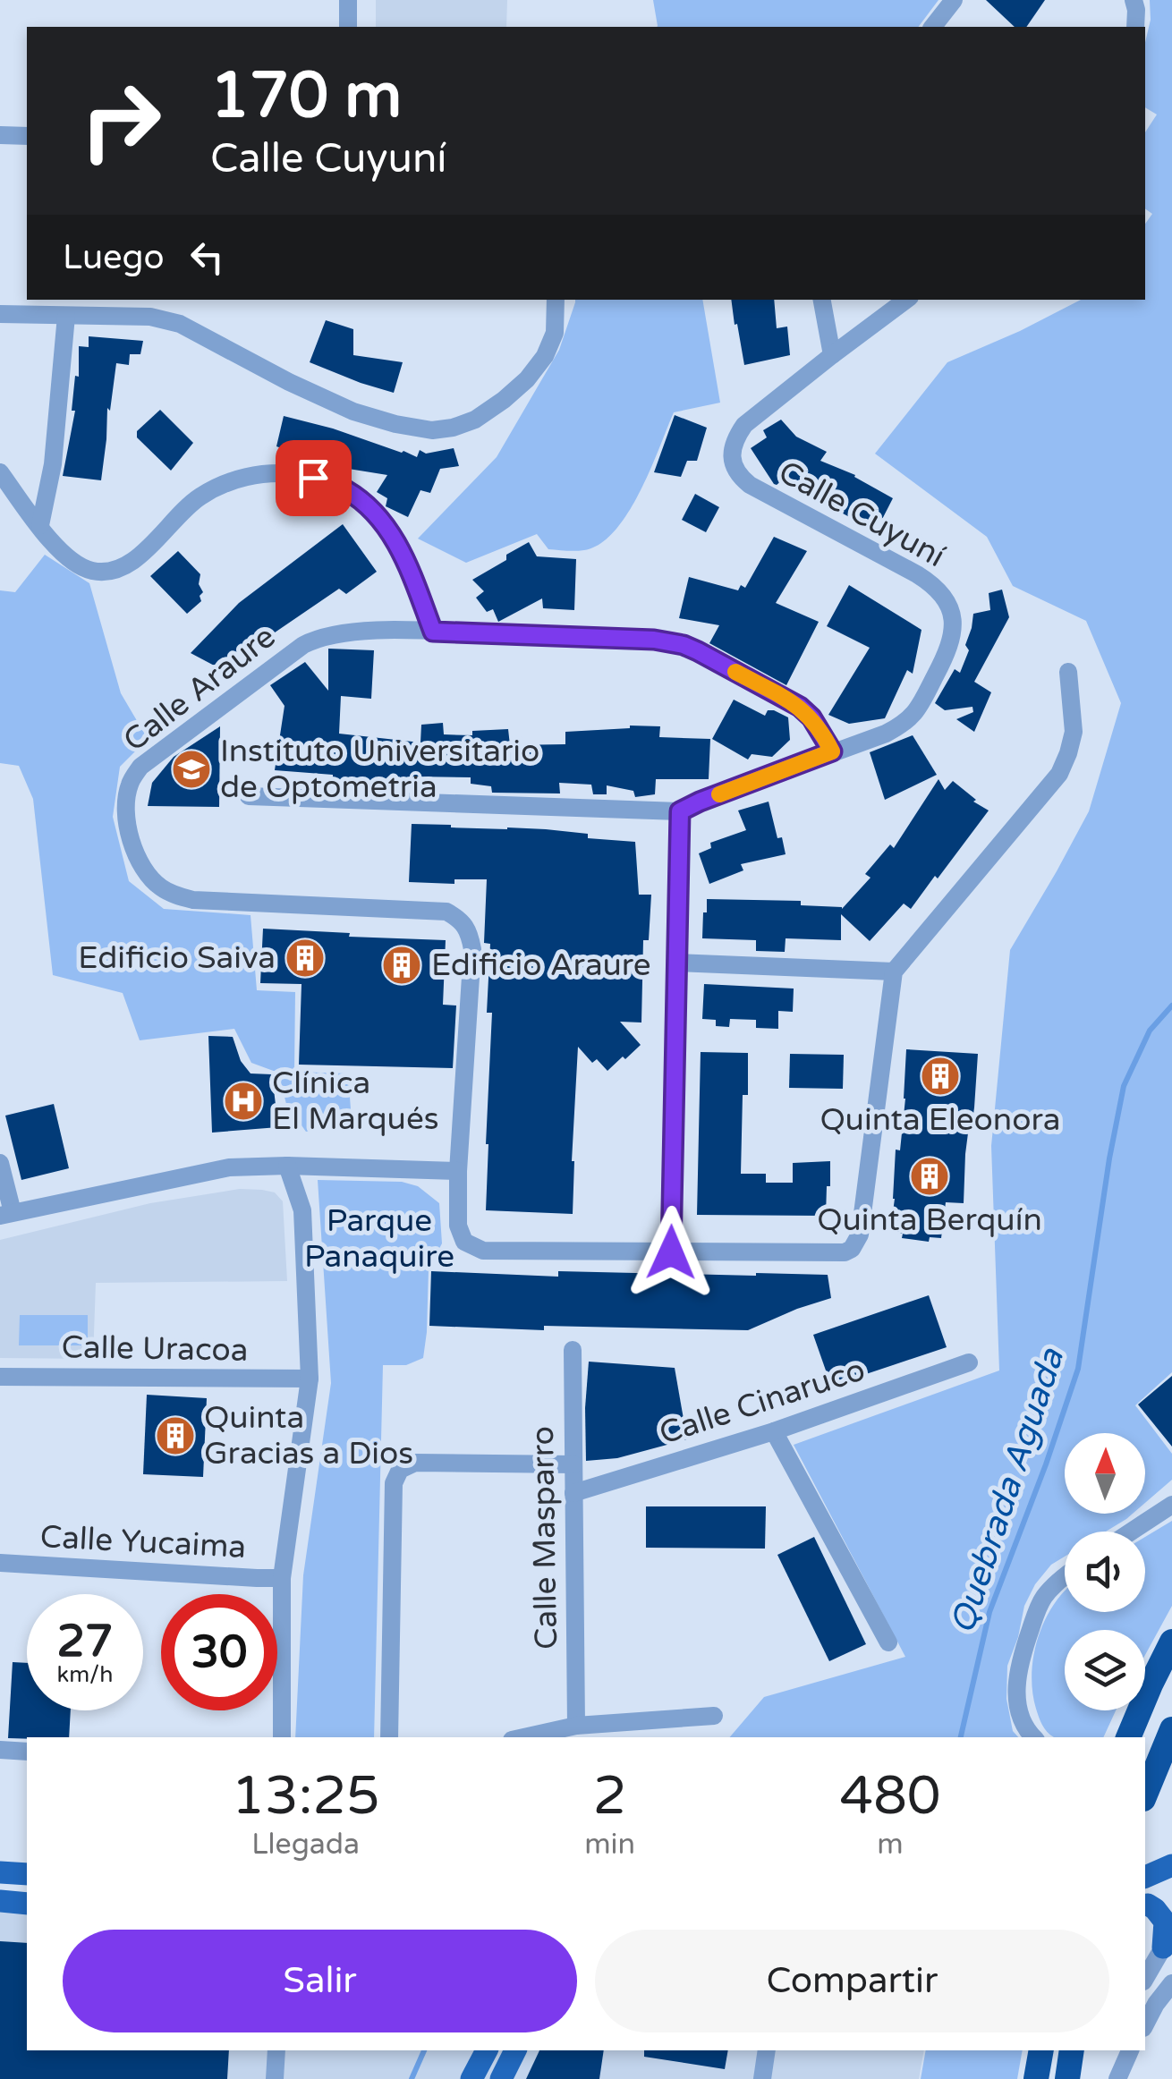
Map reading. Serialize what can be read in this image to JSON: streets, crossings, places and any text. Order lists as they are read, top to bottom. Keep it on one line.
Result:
{"streets":{"street":["Calle Cuyuní","Calle Araure","Calle Uracoa","Calle Cinaruco","Calle Masparro","Calle Yucaima"]},"crossings":[["Calle Cuyuní","Calle Araure"],["Calle Cinaruco","Calle Masparro"]],"water":["Quebrada Aguada"],"parks":["Parque Panaquire"],"places":{"school or university":["Instituto Universitario de Optometria"],"building":["Edificio Saiva","Edificio Araure","Quinta Eleonora","Quinta Berquín","Quinta Gracias a Dios"],"hospital":["Clínica El Marqués"]},"north":"top","page":{"turn":["170 m","Calle Cuyuní"],"then":"Luego","speed":"27 km/h","limit":"30","eta":["13:25","Llegada","2","min","480","m"],"buttons":["Salir","Compartir"]}}
